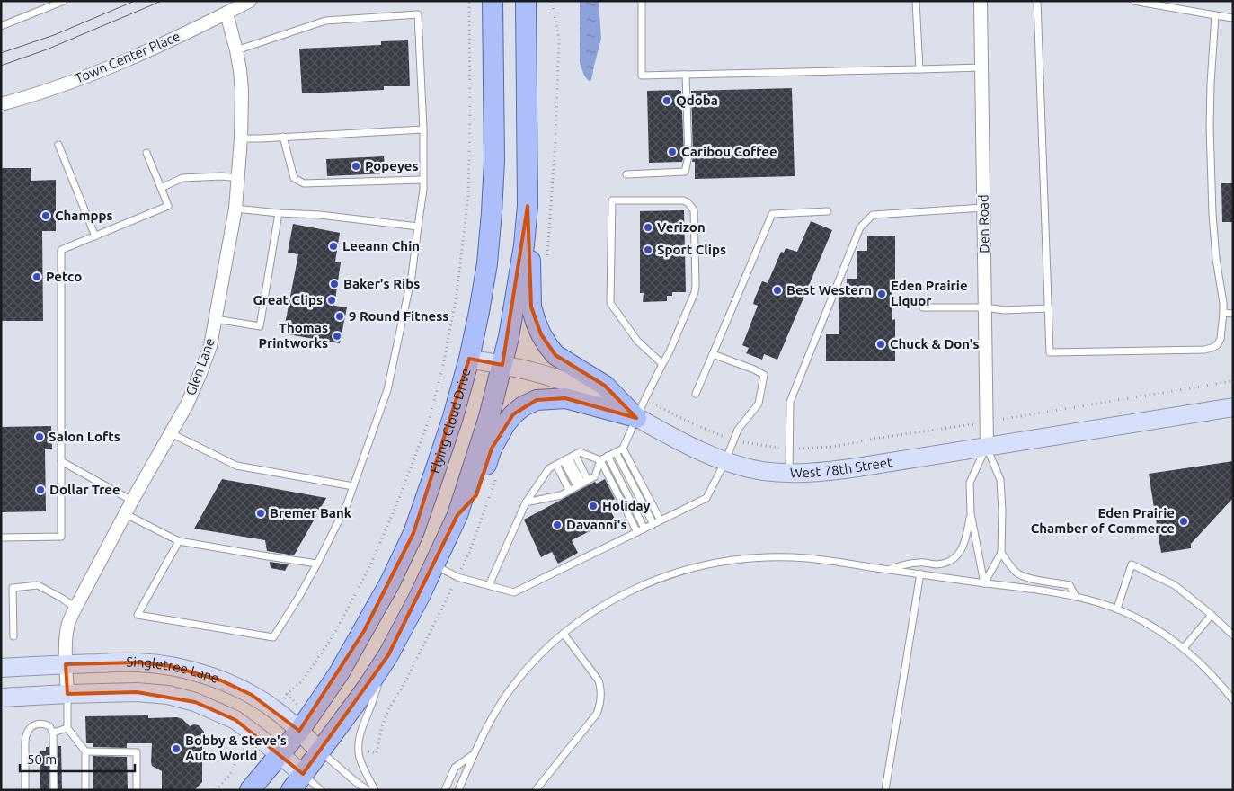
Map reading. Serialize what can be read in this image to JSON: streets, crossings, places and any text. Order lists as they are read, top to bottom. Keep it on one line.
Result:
{"streets":{"main road":["Flying Cloud Drive"],"street":["Town Center Place","Den Road","Glen Lane","West 78th Street","Singletree Lane"]},"crossings":[["Town Center Place","Glen Lane"],["Den Road","West 78th Street"],["Glen Lane","Singletree Lane"],["Flying Cloud Drive","West 78th Street"],["Flying Cloud Drive","Singletree Lane"]],"places":["Qdoba","Caribou Coffee","Popeyes","Champps","Verizon","Leeann Chin","Sport Clips","Petco","Baker's Ribs","Best Western","Eden Prairie Liquor","Great Clips","9 Round Fitness","Thomas Printworks","Chuck & Don's","Salon Lofts","Dollar Tree","Holiday","Bremer Bank","Eden Prairie Chamber of Commerce","Davanni's","Bobby & Steve's Auto World"],"scale_bar":"50 m"}
